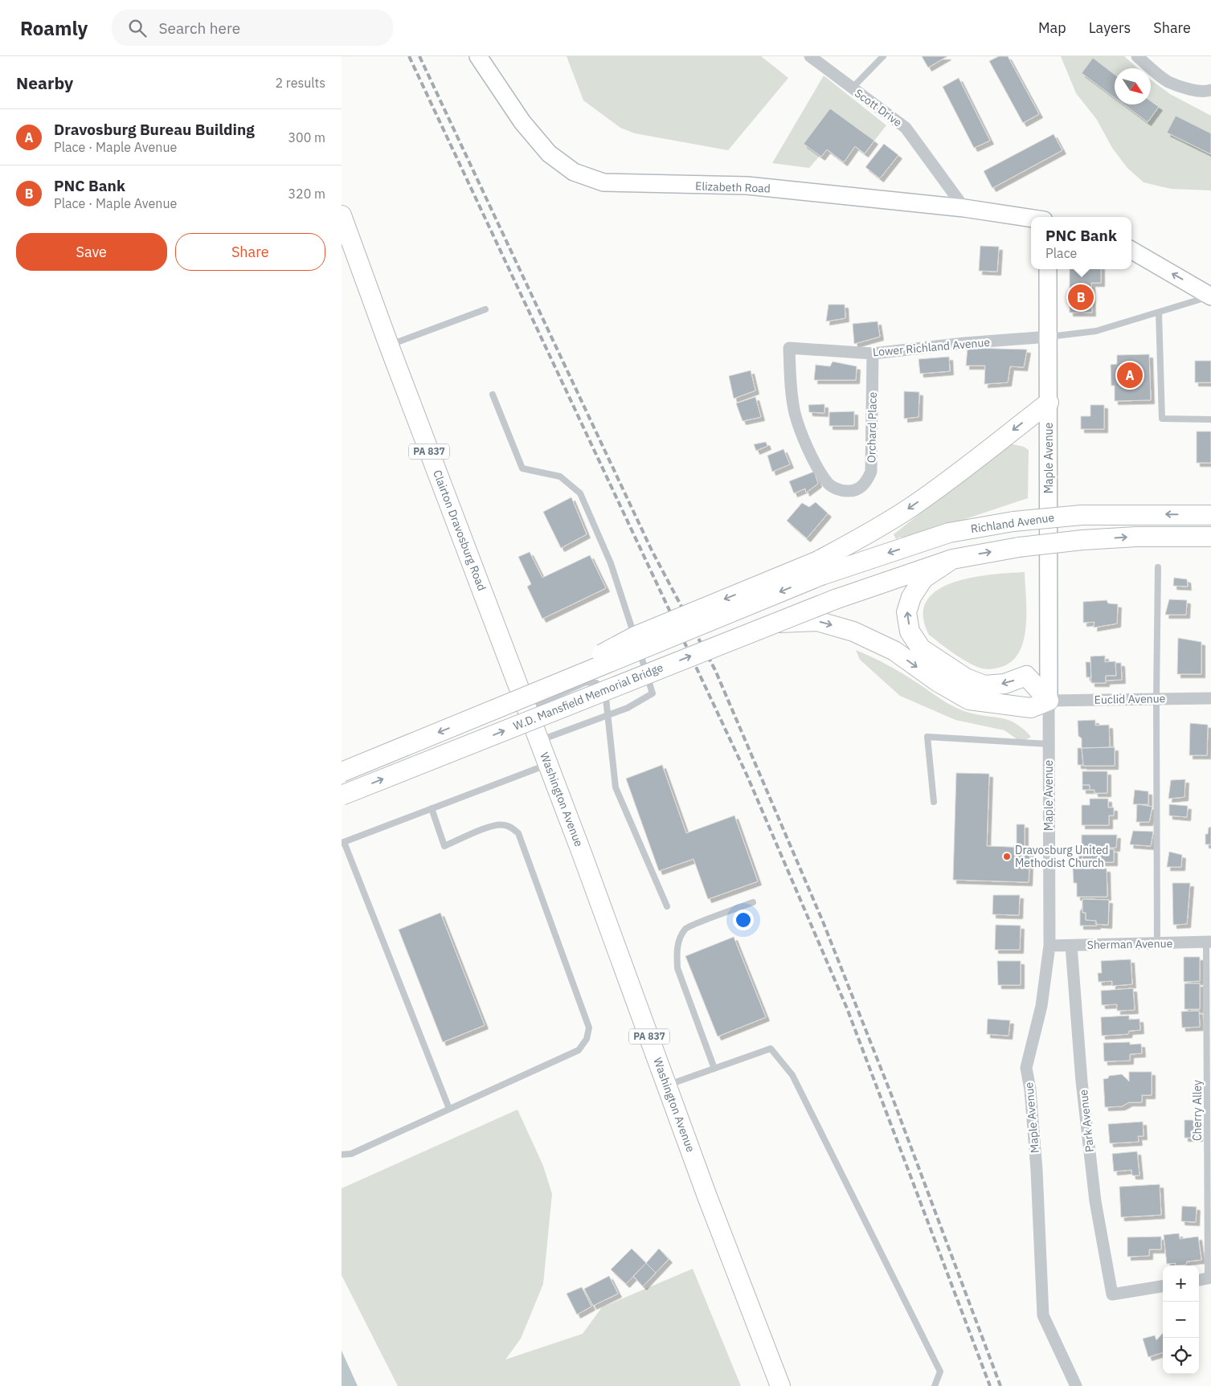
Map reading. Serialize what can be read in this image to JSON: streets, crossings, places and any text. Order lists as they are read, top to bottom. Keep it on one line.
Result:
{"streets":{"main road":["Elizabeth Road","PA 837","Maple Avenue","Richland Avenue","Clairton Dravosburg Road","W.D. Mansfield Memorial Bridge","Washington Avenue"],"street":["Scott Drive","Lower Richland Avenue","Orchard Place","Euclid Avenue","Sherman Avenue","Park Avenue"],"lane":["Cherry Alley"]},"crossings":[["Scott Drive","Elizabeth Road"],["Lower Richland Avenue","Orchard Place"],["Lower Richland Avenue","Maple Avenue"],["Maple Avenue","Euclid Avenue"],["Maple Avenue","Sherman Avenue"],["Richland Avenue","W.D. Mansfield Memorial Bridge"],["Clairton Dravosburg Road","Washington Avenue"],["W.D. Mansfield Memorial Bridge","Washington Avenue"],["Sherman Avenue","Cherry Alley"],["Sherman Avenue","Park Avenue"]],"places":["Dravosburg United Methodist Church"],"north":"bottom right","page":{"header":"Roamly","search":"Search here","nav":["Map","Layers","Share"],"heading":["Nearby","2 results"],"list":[{"mark":"A","name":"Dravosburg Bureau Building","note":"Place · Maple Avenue","value":"300 m"},{"mark":"B","name":"PNC Bank","note":"Place · Maple Avenue","value":"320 m"}],"popup":["PNC Bank","Place"],"buttons":["Save","Share"],"pins":["B","A"],"map_buttons":["+","−"]}}
